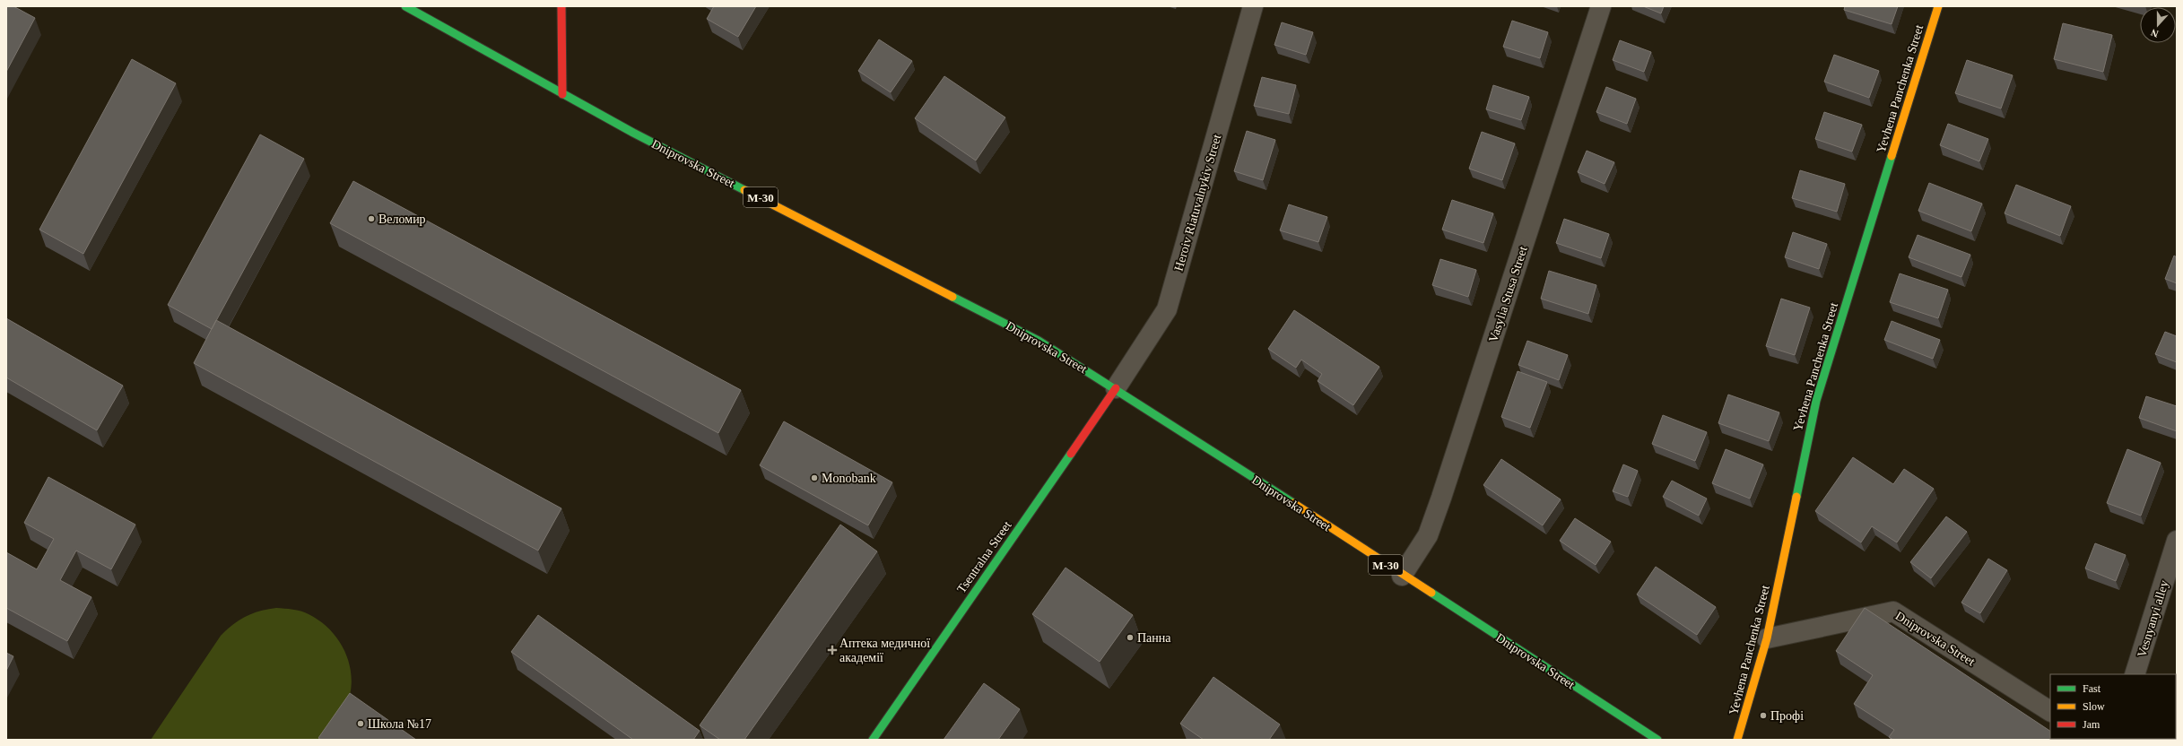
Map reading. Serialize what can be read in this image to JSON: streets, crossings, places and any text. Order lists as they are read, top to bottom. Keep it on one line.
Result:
{"streets":{"main road":["Yevhena Panchenka Street","Dniprovska Street","М-30","Tsentralna Street"],"street":["Heroiv Riatuvalnykiv Street","Vasylia Stusa Street","Vesnyanyi alley"]},"crossings":[["Yevhena Panchenka Street","Dniprovska Street"],["Dniprovska Street","Heroiv Riatuvalnykiv Street"],["Dniprovska Street","Vasylia Stusa Street"],["Dniprovska Street","Tsentralna Street"],["Heroiv Riatuvalnykiv Street","Tsentralna Street"]],"places":{"other":["Веломир","Monobank","Панна","Профі","Школа №17"],"health":["Аптека медичної академії"]},"legend":["Fast","Slow","Jam"],"north":"bottom"}
